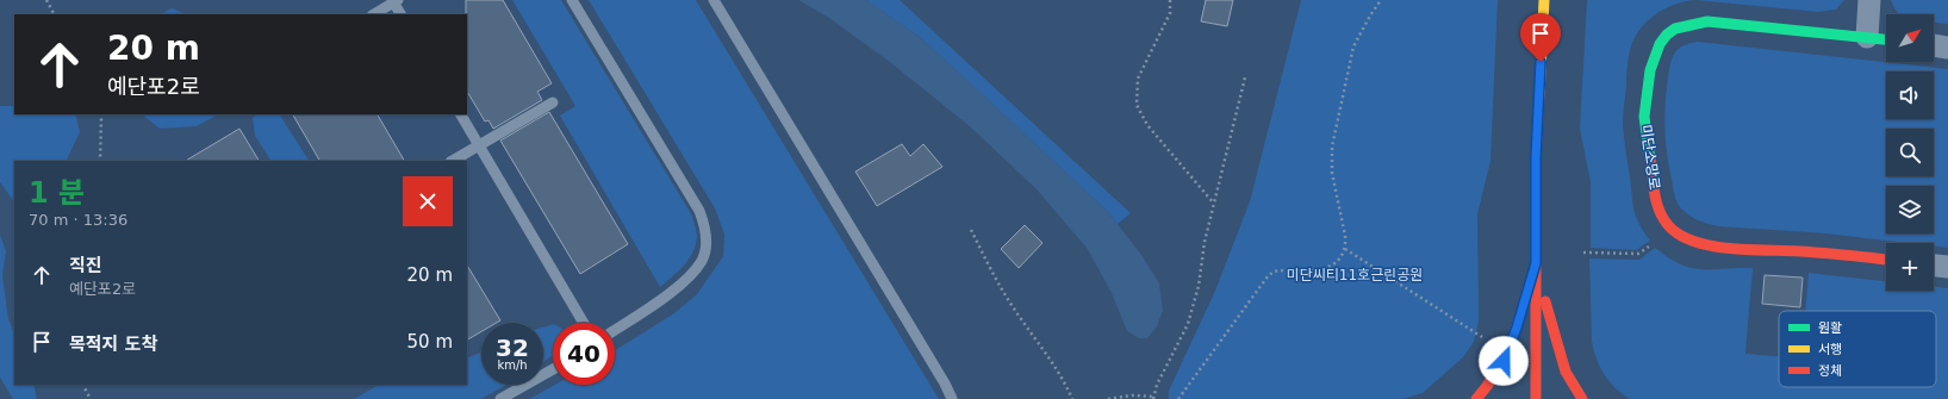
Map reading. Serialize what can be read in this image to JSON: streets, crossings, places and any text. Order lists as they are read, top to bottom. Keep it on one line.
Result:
{"streets":{"street":["미단소망로"]},"parks":["미단씨티11호근린공원"],"legend":["원활","서행","정체"],"north":"top right","page":{"map_buttons":"+","turn":["20 m","예단포2로"],"heading":["1 분","70 m · 13:36"],"list":[{"name":"직진","note":"예단포2로","value":"20 m"},{"name":"목적지 도착","value":"50 m"}],"speed":"32 km/h","limit":"40"}}
